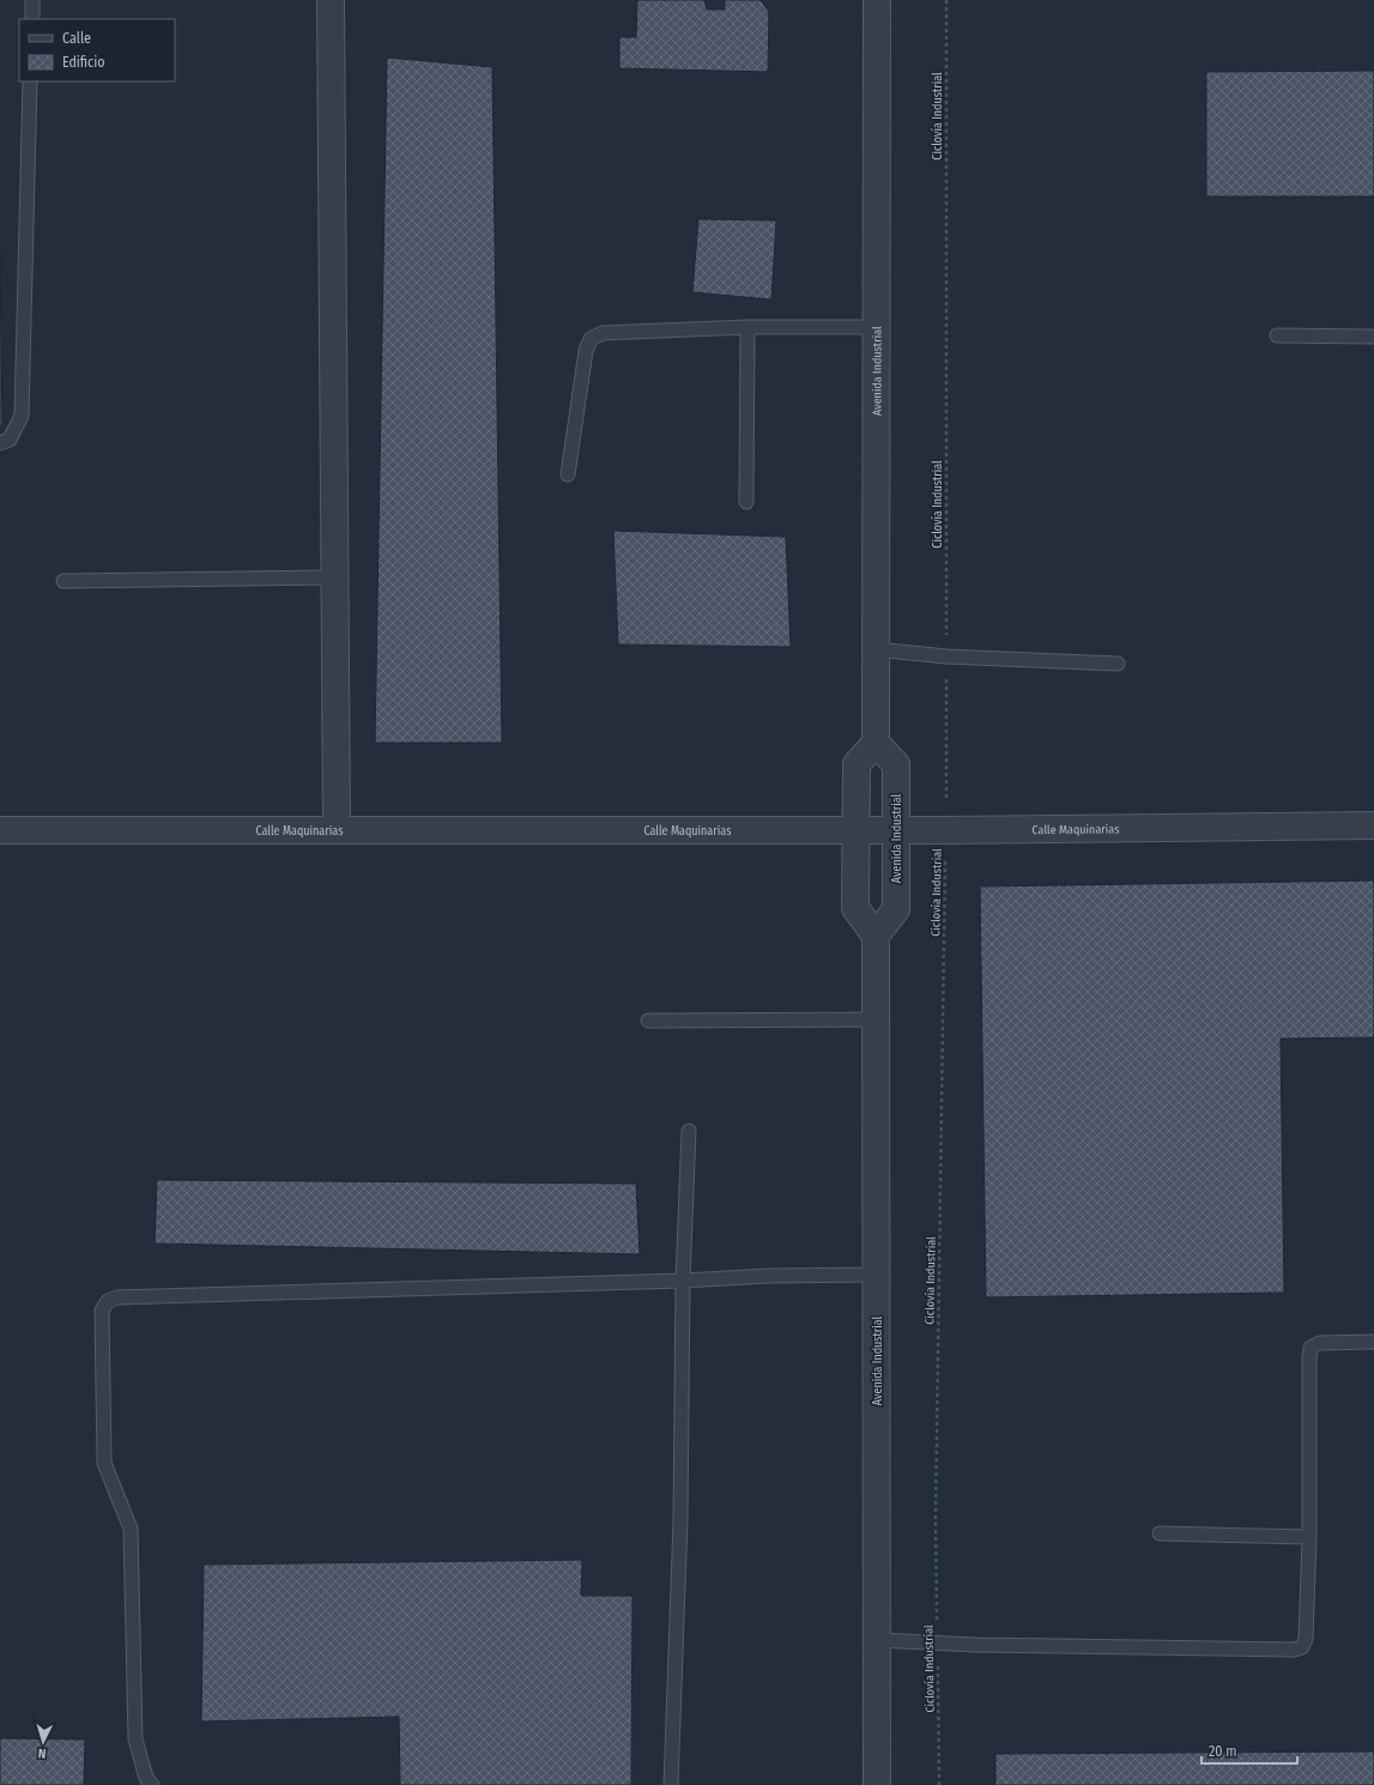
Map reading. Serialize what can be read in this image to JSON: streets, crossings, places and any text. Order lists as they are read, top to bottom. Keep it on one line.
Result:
{"streets":{"street":["Avenida Industrial","Calle Maquinarias"],"path":["Ciclovía Industrial"]},"crossings":[["Ciclovía Industrial","Calle Maquinarias"],["Avenida Industrial","Calle Maquinarias"]],"legend":["Calle","Edificio"],"scale_bar":"20 m","north":"bottom"}
